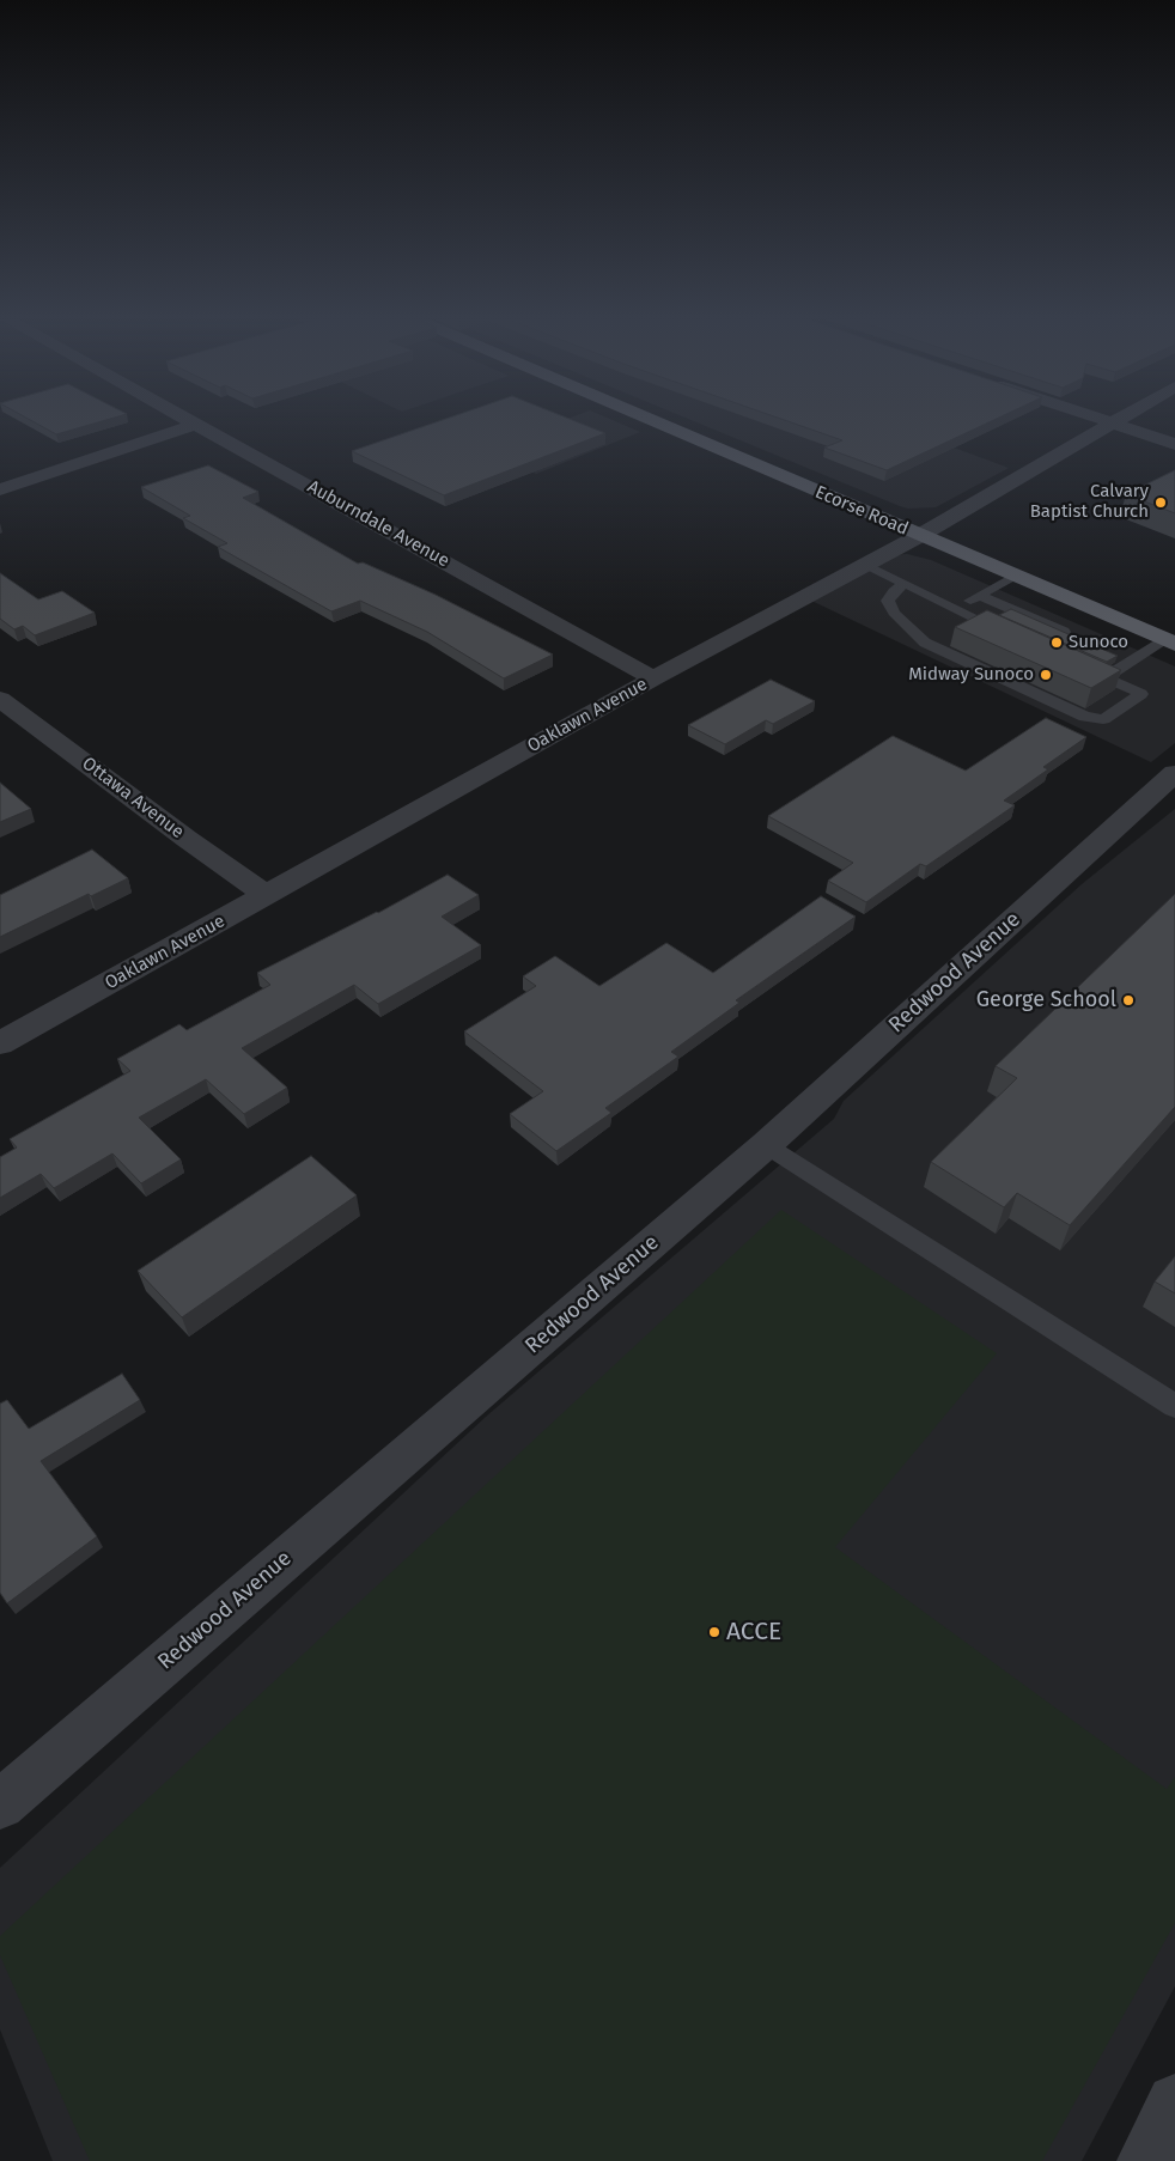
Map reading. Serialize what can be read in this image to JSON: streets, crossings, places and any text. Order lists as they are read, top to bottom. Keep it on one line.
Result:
{"streets":{"main road":["Ecorse Road"],"street":["Auburndale Avenue","Oaklawn Avenue","Ottawa Avenue","Redwood Avenue"]},"crossings":[["Ecorse Road","Oaklawn Avenue"],["Auburndale Avenue","Oaklawn Avenue"],["Oaklawn Avenue","Ottawa Avenue"]],"places":["Calvary Baptist Church","Sunoco","Midway Sunoco","George School","ACCE"]}
